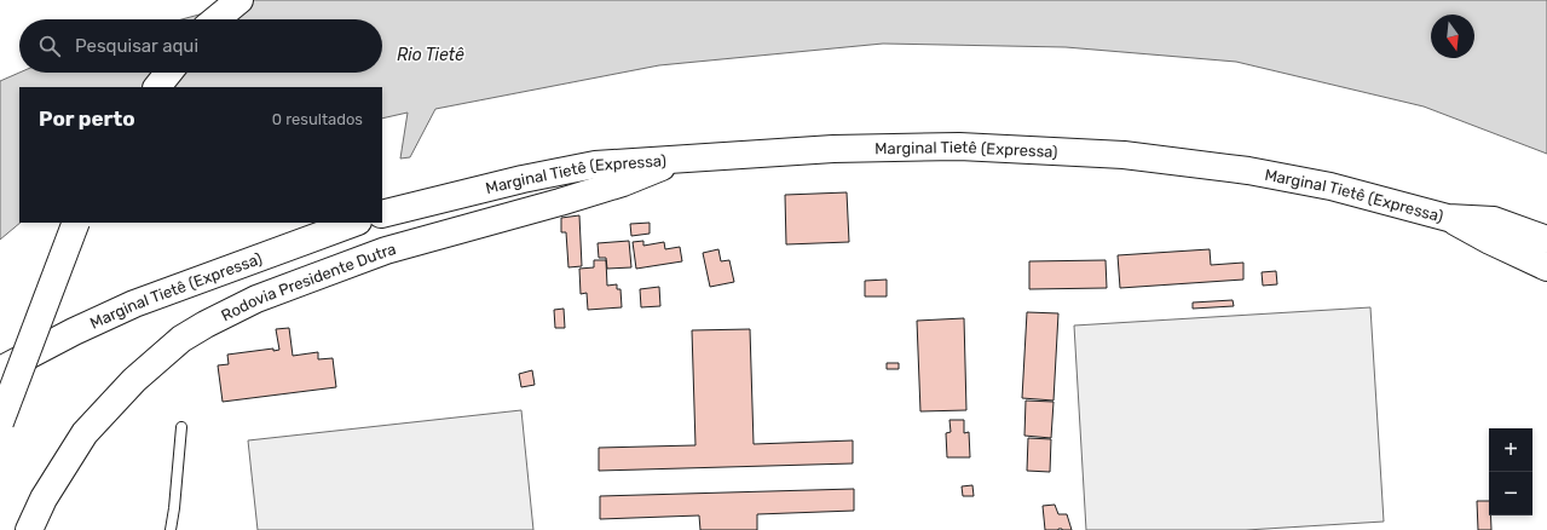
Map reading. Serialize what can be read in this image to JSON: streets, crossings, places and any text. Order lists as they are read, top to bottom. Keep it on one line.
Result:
{"streets":{"highway":["Marginal Tietê (Expressa)","Rodovia Presidente Dutra"]},"crossings":[["Marginal Tietê (Expressa)","Rodovia Presidente Dutra"]],"water":["Rio Tietê"],"north":"bottom","page":{"search":"Pesquisar aqui","heading":["Por perto","0 resultados"],"map_buttons":["+","−"]}}
